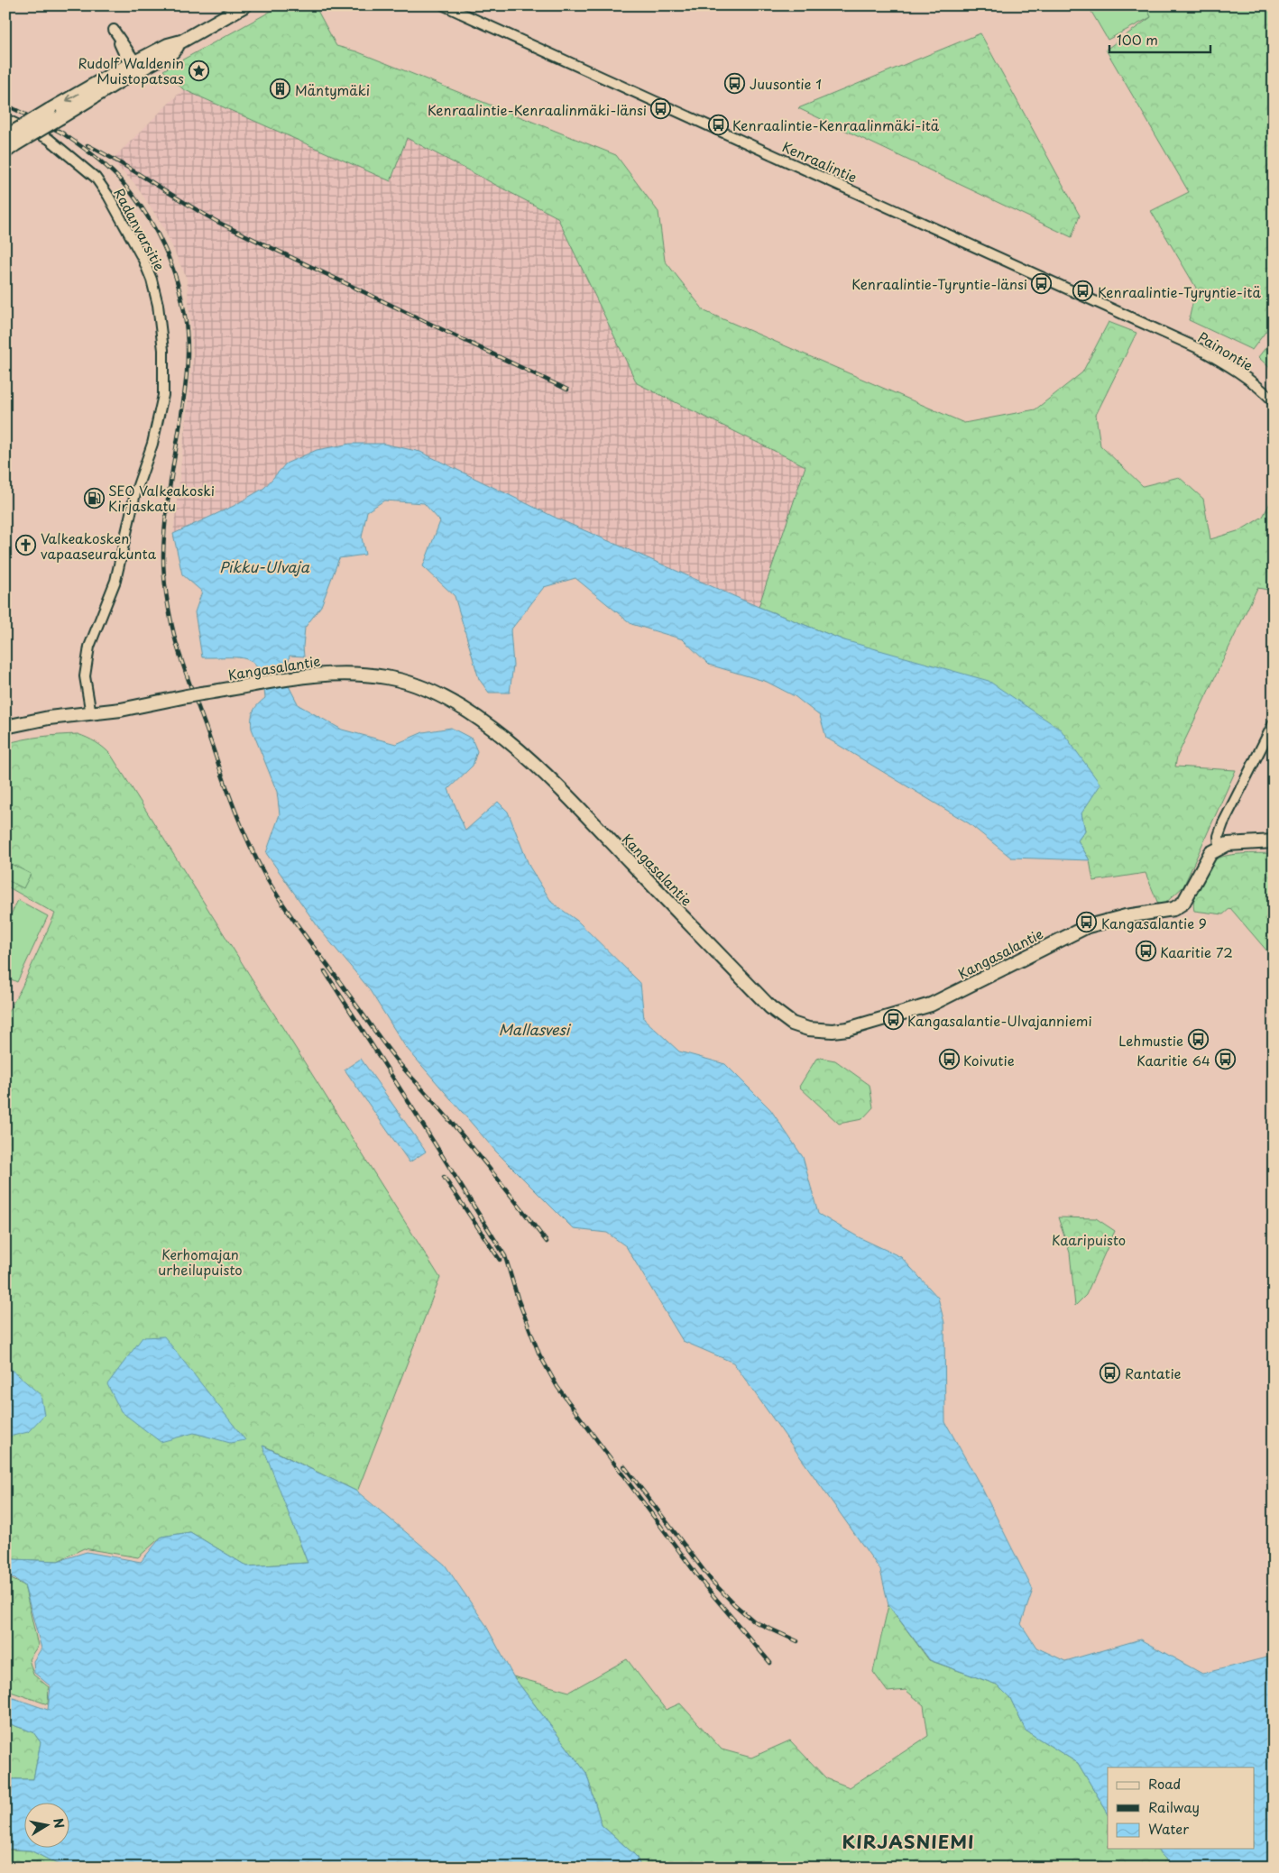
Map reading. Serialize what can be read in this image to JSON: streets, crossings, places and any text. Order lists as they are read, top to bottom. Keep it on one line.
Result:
{"streets":{"main road":["Kangasalantie"],"street":["Kenraalintie","Radanvarsitie","Painontie"]},"crossings":[["Kenraalintie","Painontie"],["Radanvarsitie","Kangasalantie"]],"districts":["KIRJASNIEMI"],"water":["Pikku-Ulvaja","Mallasvesi"],"parks":["Kaaripuisto","Kerhomajan urheilupuisto"],"places":{"place":["Rudolf Waldenin Muistopatsas"],"bus stop":["Juusontie 1","Kenraalintie-Kenraalinmäki-länsi","Kenraalintie-Kenraalinmäki-itä","Kenraalintie-Tyryntie-länsi","Kenraalintie-Tyryntie-itä","Kangasalantie 9","Kaaritie 72","Kangasalantie-Ulvajanniemi","Lehmustie","Koivutie","Kaaritie 64","Rantatie"],"building":["Mäntymäki"],"fuel station":["SEO Valkeakoski Kirjaskatu"],"church":["Valkeakosken vapaaseurakunta"]},"legend":["Road","Railway","Water"],"scale_bar":"100 m","north":"right"}
